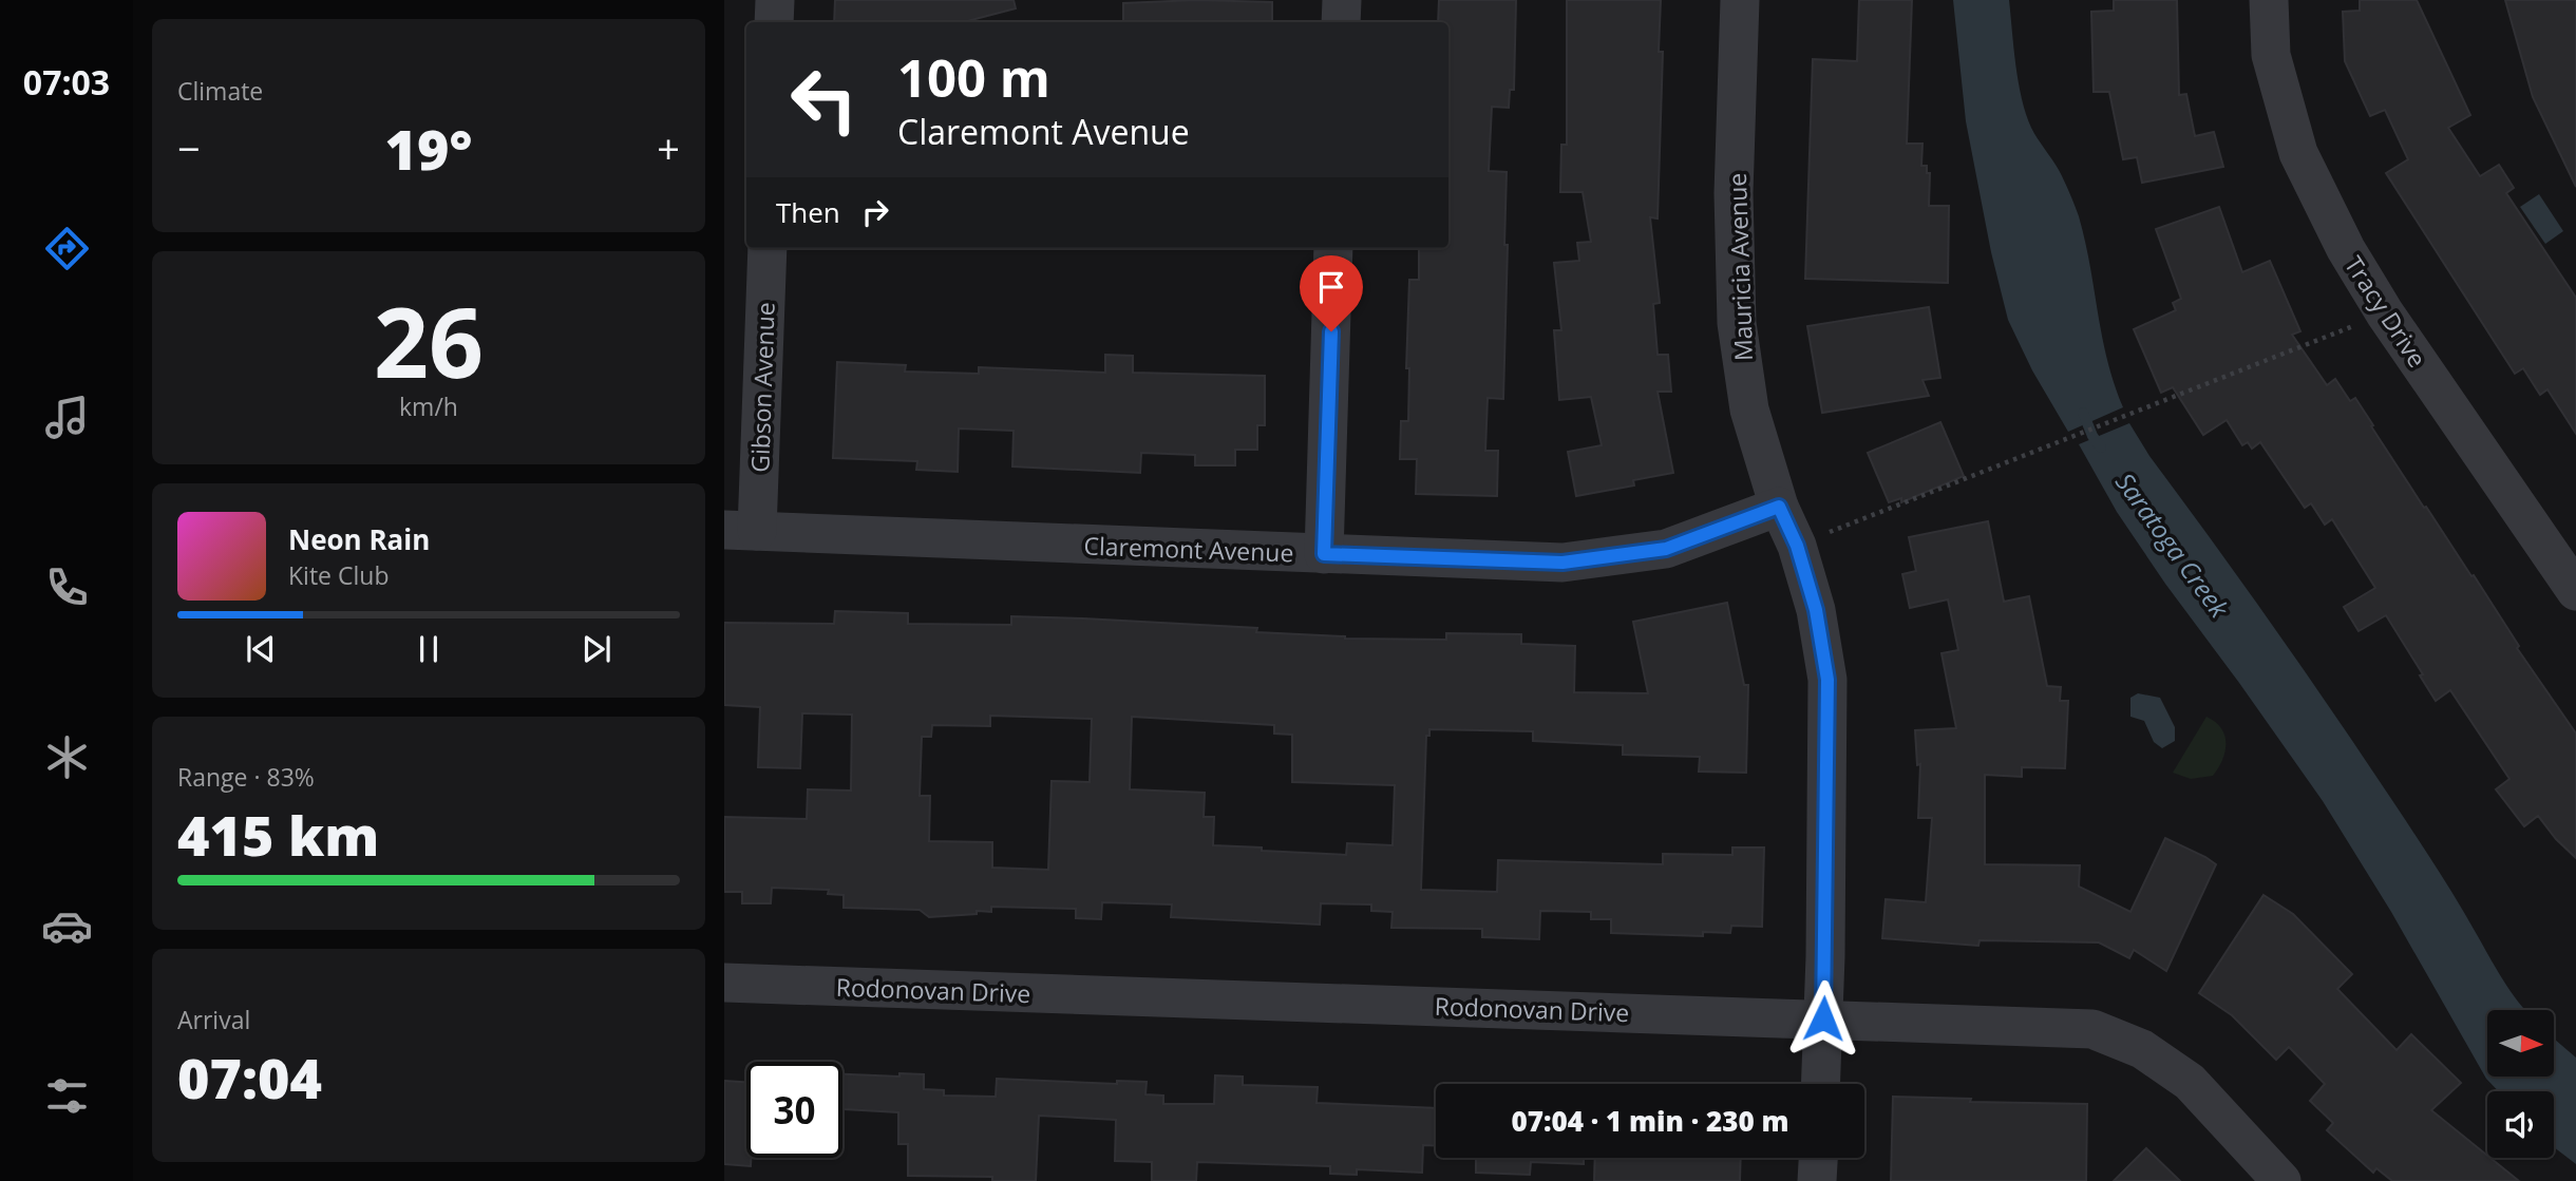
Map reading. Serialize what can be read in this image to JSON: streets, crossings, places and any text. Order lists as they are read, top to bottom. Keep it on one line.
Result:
{"streets":{"street":["Mauricia Avenue","Tracy Drive","Gibson Avenue","Claremont Avenue","Rodonovan Drive"]},"crossings":[["Mauricia Avenue","Claremont Avenue"],["Mauricia Avenue","Rodonovan Drive"],["Gibson Avenue","Claremont Avenue"]],"water":["Saratoga Creek"],"north":"right","page":{"tabs":"07:03","tile":["Climate",["26","km/h"],["Range · 83%","415 km"],["Arrival","07:04"]],"turn":["100 m","Claremont Avenue"],"heat":["−","19°","+"],"then":"Then","song":["Neon Rain","Kite Club"],"limit":"30","trip":"07:04 · 1 min · 230 m"}}
